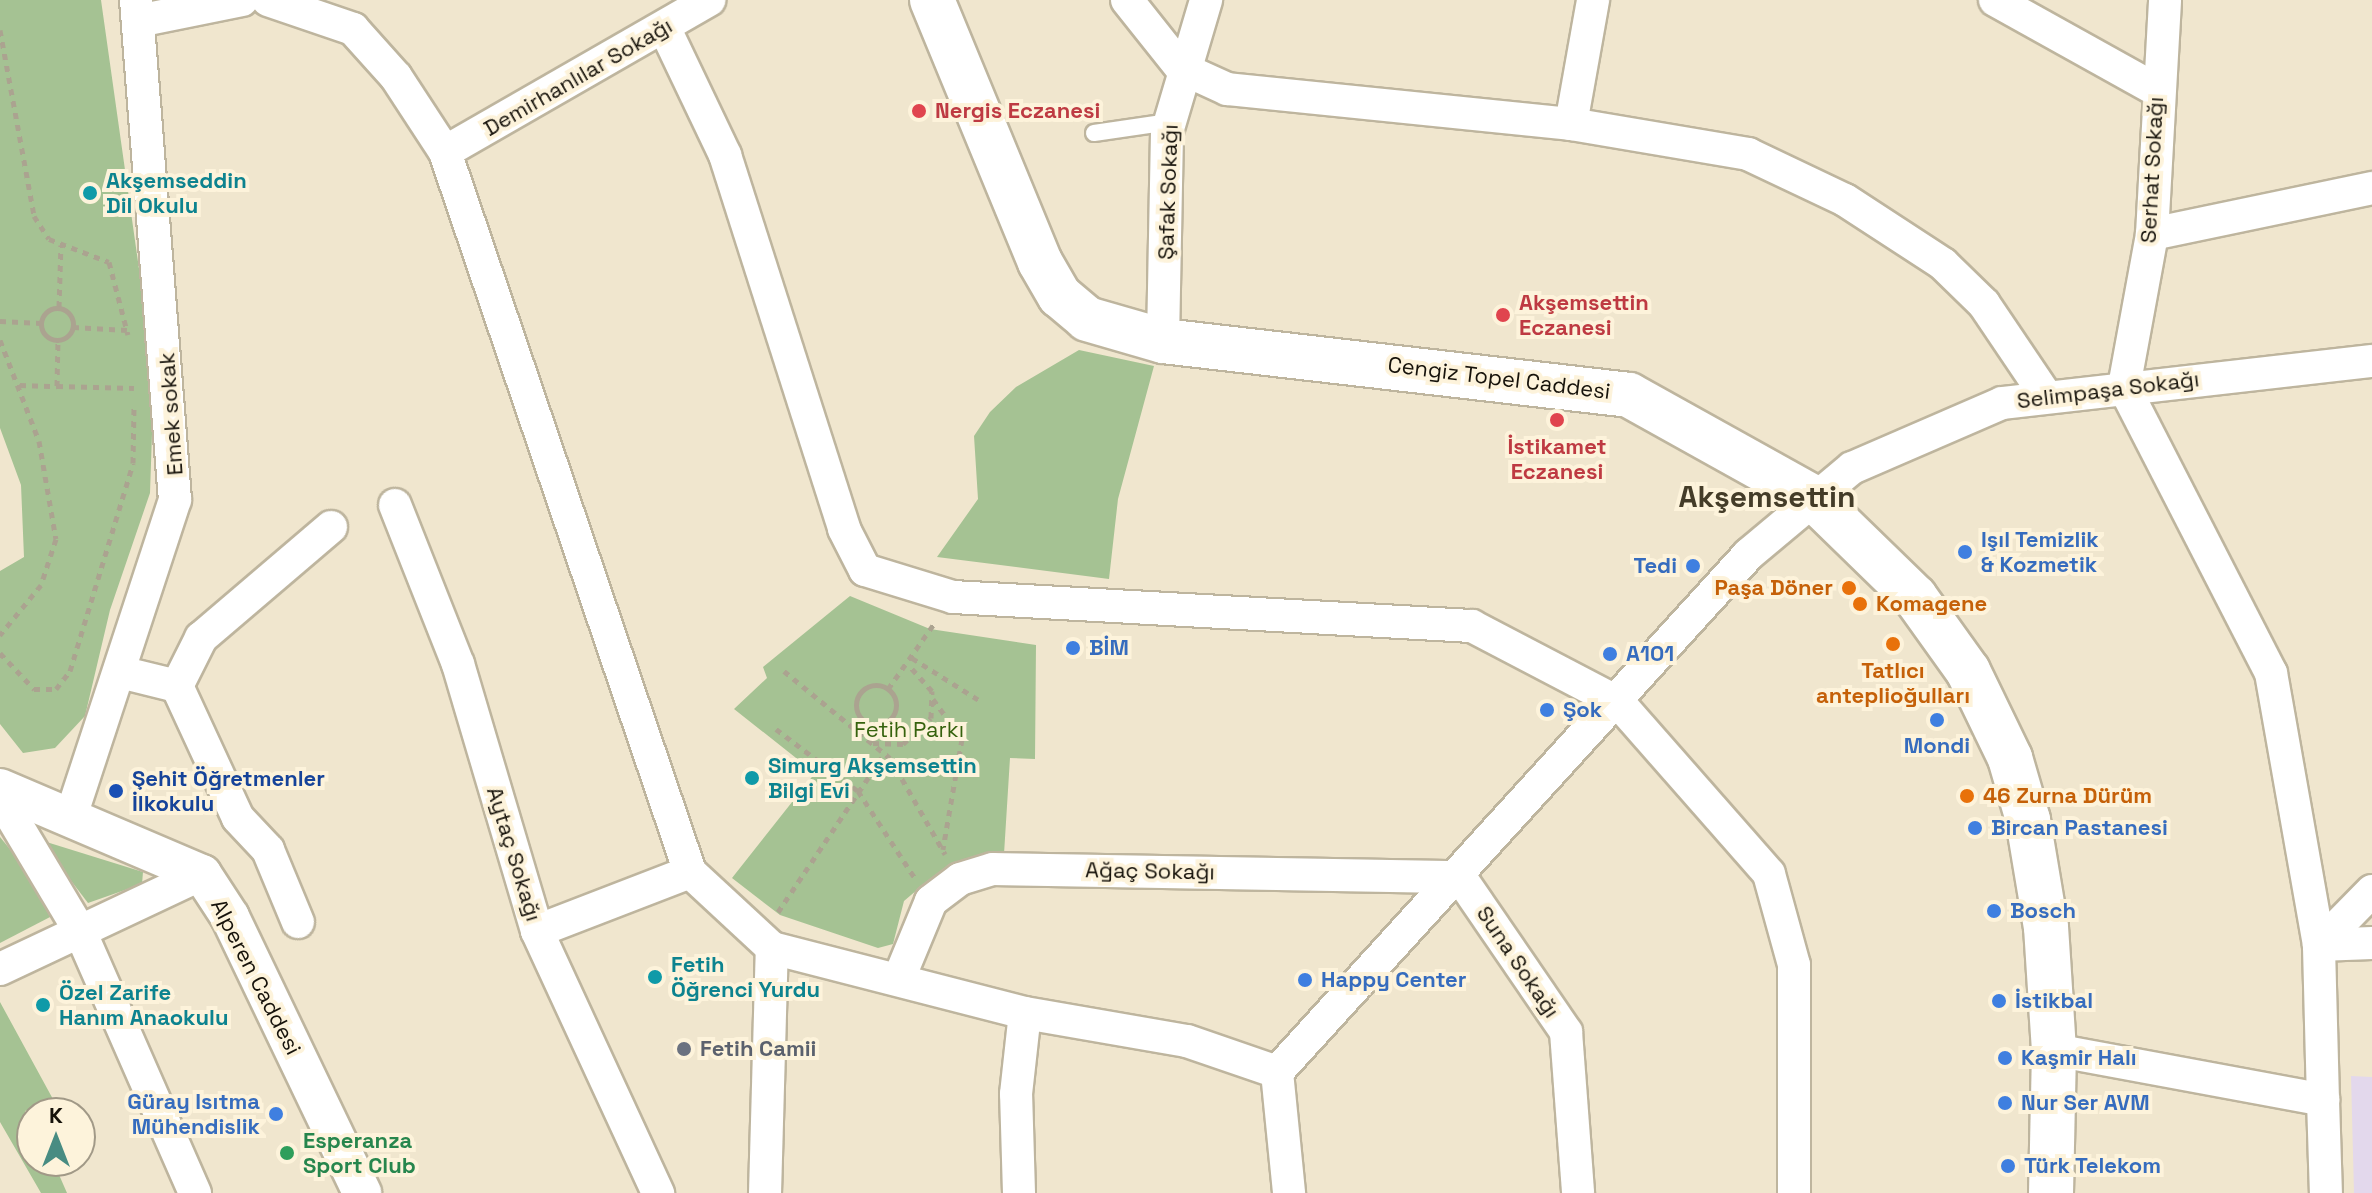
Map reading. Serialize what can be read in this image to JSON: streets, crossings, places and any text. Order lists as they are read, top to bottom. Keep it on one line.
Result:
{"streets":{"main road":["Cengiz Topel Caddesi"],"street":["Demirhanlılar Sokağı","Serhat Sokağı","Şafak Sokağı","Selimpaşa Sokağı","Emek sokak","Aytaç Sokağı","Ağaç Sokağı","Suna Sokağı","Alperen Caddesi"]},"crossings":[["Serhat Sokağı","Selimpaşa Sokağı"],["Şafak Sokağı","Cengiz Topel Caddesi"],["Cengiz Topel Caddesi","Selimpaşa Sokağı"],["Selimpaşa Sokağı","Ağaç Sokağı"],["Selimpaşa Sokağı","Suna Sokağı"],["Emek sokak","Alperen Caddesi"],["Ağaç Sokağı","Suna Sokağı"]],"districts":["Akşemsettin"],"parks":["Fetih Parkı"],"places":["Nergis Eczanesi","Akşemseddin Dil Okulu","Akşemsettin Eczanesi","İstikamet Eczanesi","Işıl Temizlik & Kozmetik","Tedi","Paşa Döner","Komagene","Tatlıcı anteplioğulları","BİM","A101","Şok","Mondi","Simurg Akşemsettin Bilgi Evi","Şehit Öğretmenler İlkokulu","46 Zurna Dürüm","Bircan Pastanesi","Bosch","Fetih Öğrenci Yurdu","Happy Center","İstikbal","Özel Zarife Hanım Anaokulu","Fetih Camii","Kaşmir Halı","Nur Ser AVM","Güray Isıtma Mühendislik","Esperanza Sport Club","Türk Telekom"],"north":"top"}
